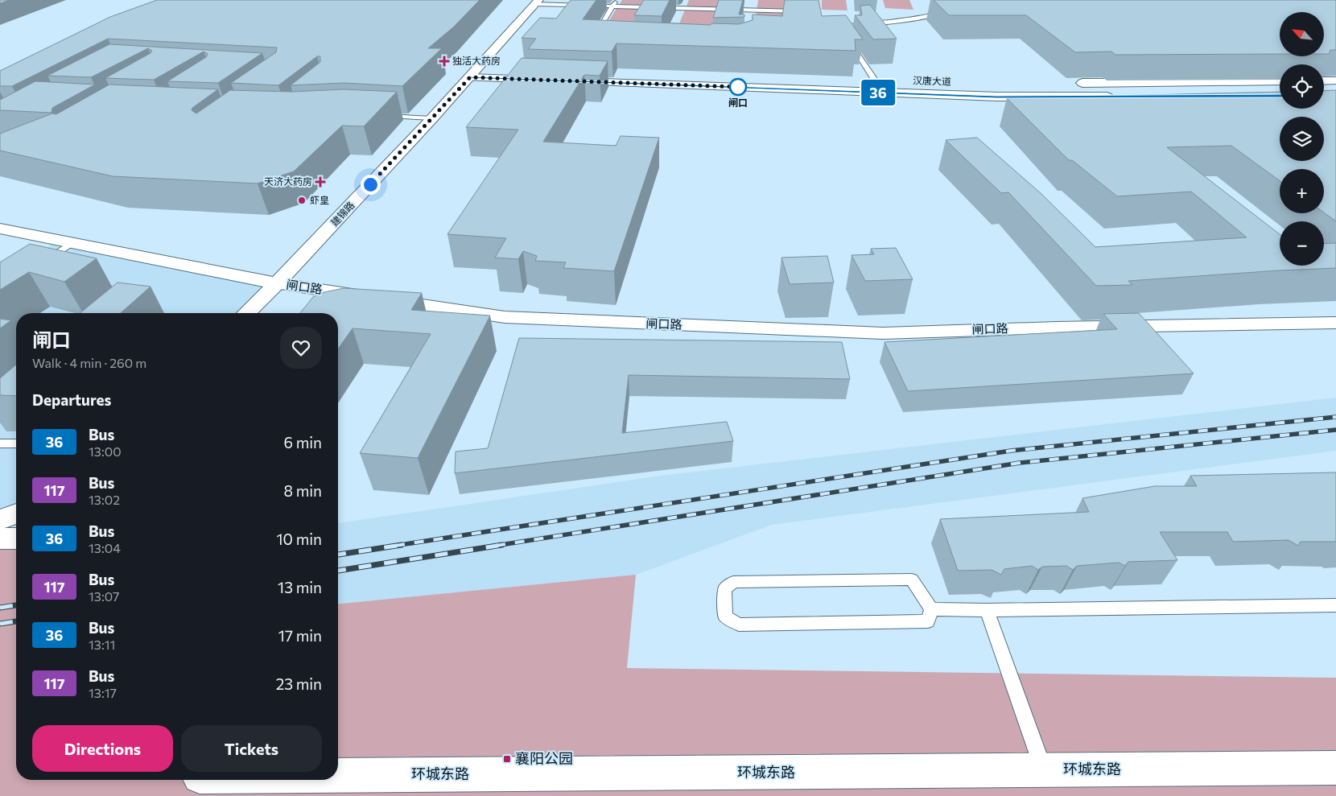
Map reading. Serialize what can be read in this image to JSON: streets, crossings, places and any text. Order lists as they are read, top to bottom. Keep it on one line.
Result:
{"streets":{"street":["汉唐大道","建锦路","闸口路","环城东路"]},"crossings":[["建锦路","闸口路"]],"places":{"health":["独活大药房","天济大药房"],"other":["闸口","虾皇"],"transit":["襄阳公园"]},"lines":["bus line 36"],"north":"top left","page":{"on_map":"36","map_buttons":["+","−"],"heading":[["闸口","Walk · 4 min · 260 m"],"Departures"],"list":[{"mark":"36","name":"Bus","note":"13:00","value":"6 min"},{"mark":"117","name":"Bus","note":"13:02","value":"8 min"},{"mark":"36","name":"Bus","note":"13:04","value":"10 min"},{"mark":"117","name":"Bus","note":"13:07","value":"13 min"},{"mark":"36","name":"Bus","note":"13:11","value":"17 min"},{"mark":"117","name":"Bus","note":"13:17","value":"23 min"}],"buttons":["Directions","Tickets"]}}
